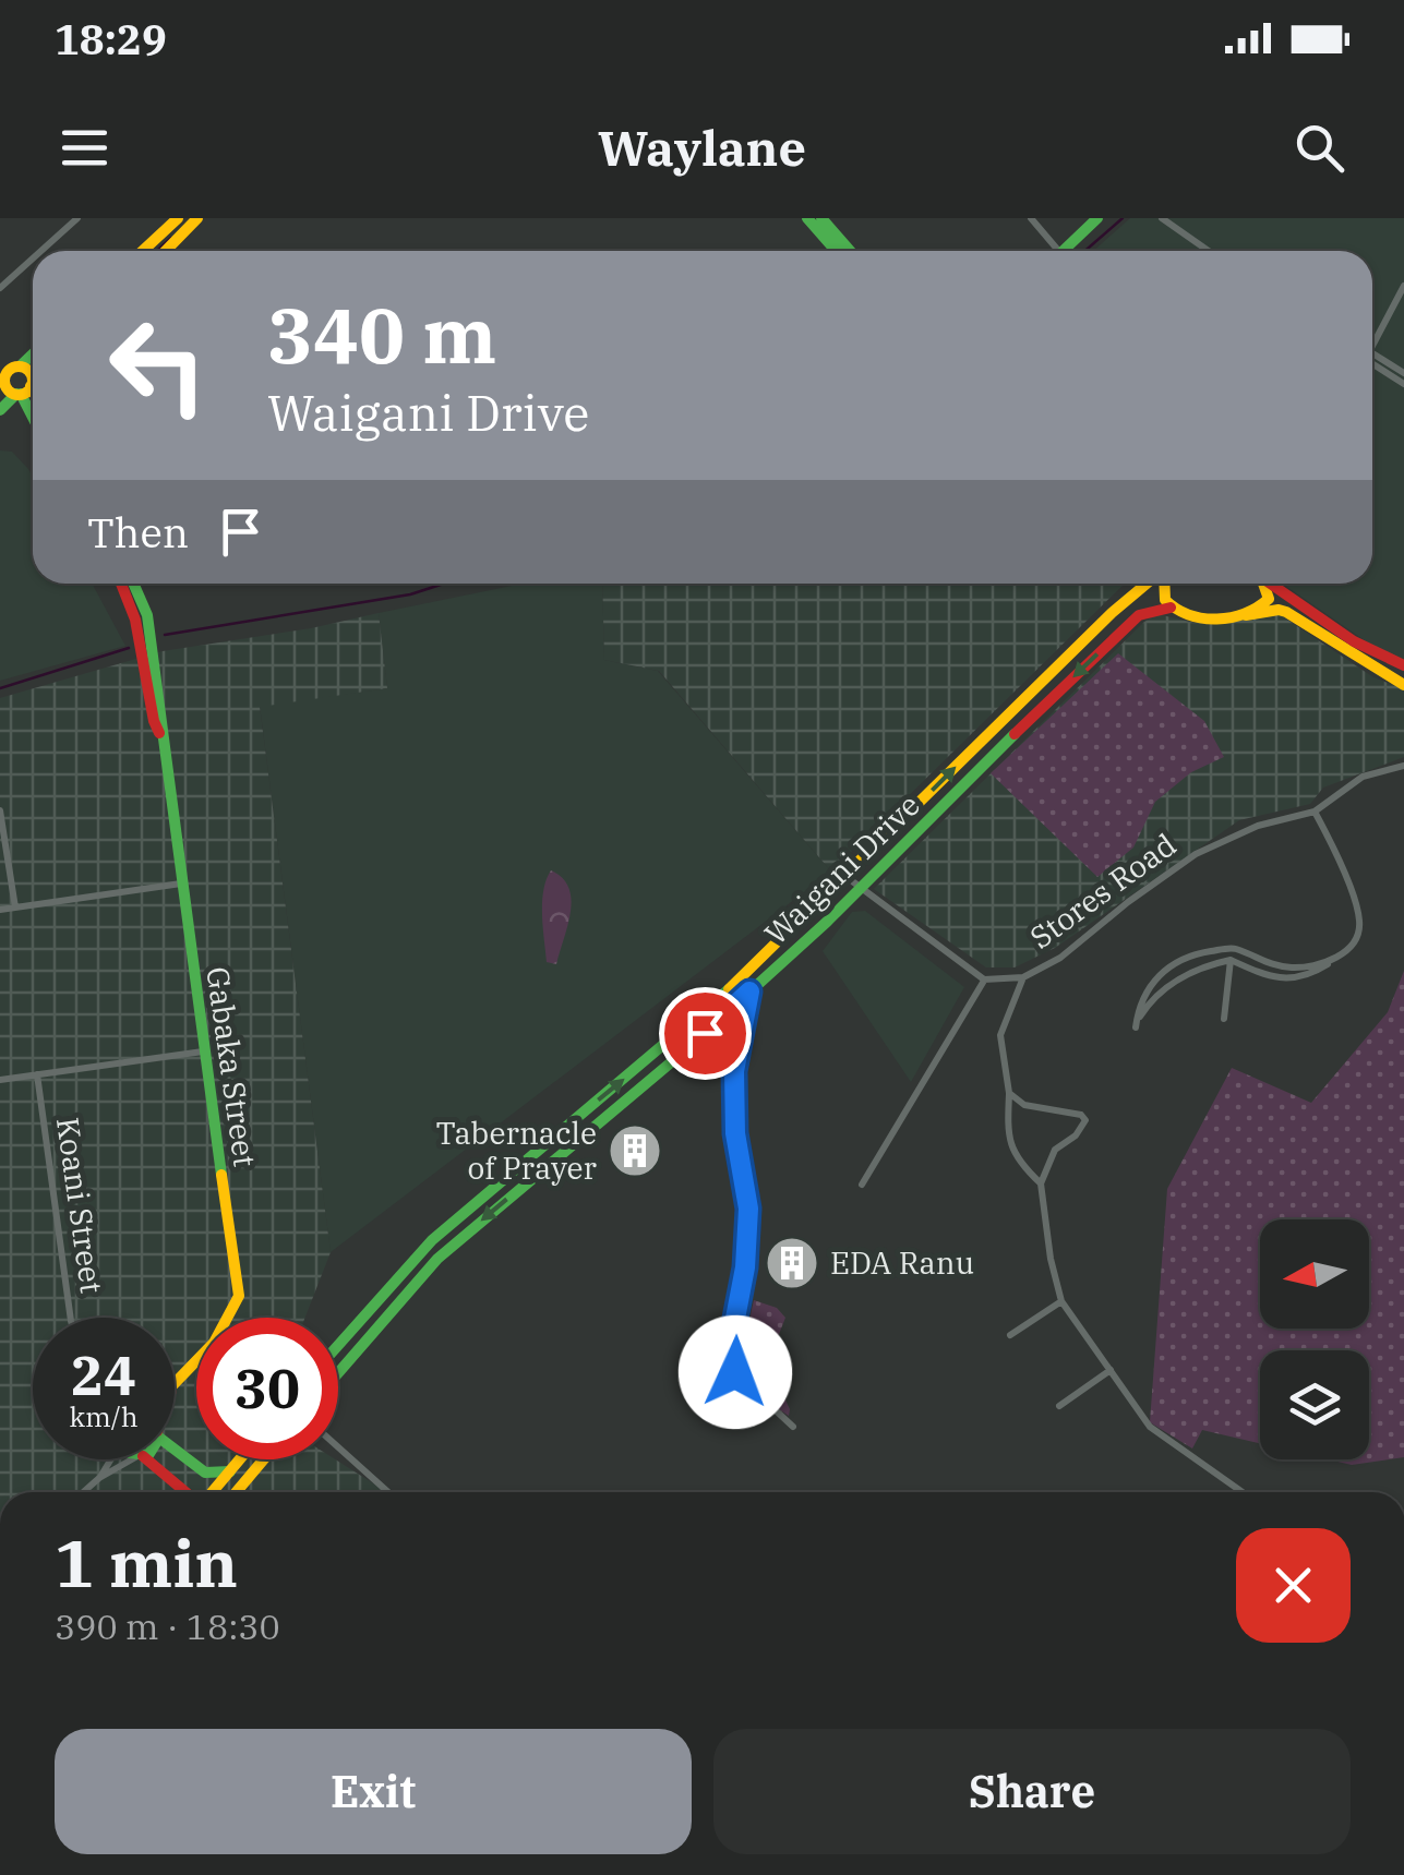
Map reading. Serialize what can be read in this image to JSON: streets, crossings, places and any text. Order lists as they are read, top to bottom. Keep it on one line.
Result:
{"streets":{"main road":["Waigani Drive","Gabaka Street"],"street":["Stores Road","Koani Street"]},"places":{"building":["Tabernacle of Prayer","EDA Ranu"]},"north":"left","page":{"status":"18:29","header":"Waylane","turn":["340 m","Waigani Drive"],"then":"Then","speed":"24 km/h","limit":"30","heading":["1 min","390 m · 18:30"],"buttons":["Exit","Share"]}}
